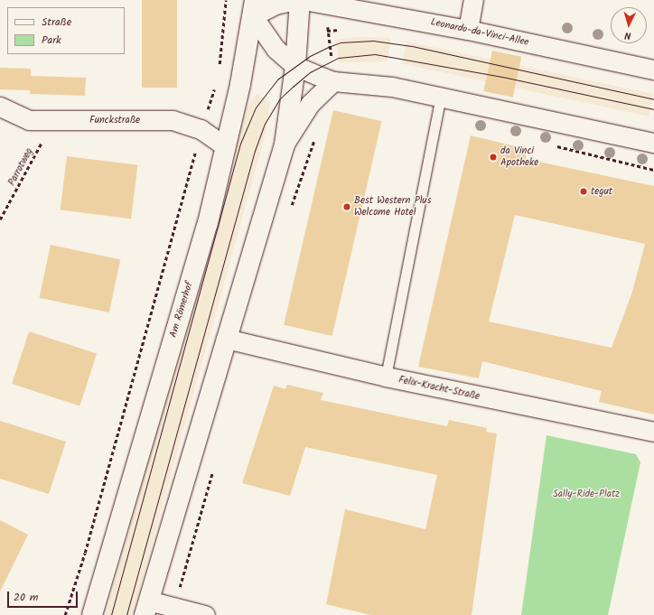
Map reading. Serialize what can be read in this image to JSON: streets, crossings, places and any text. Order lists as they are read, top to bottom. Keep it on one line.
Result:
{"streets":{"main road":["Am Römerhof"],"street":["Leonardo-da-Vinci-Allee","Funckstraße","Felix-Kracht-Straße"],"path":["Parrotweg"]},"crossings":[["Funckstraße","Parrotweg"],["Funckstraße","Am Römerhof"]],"parks":["Sally-Ride-Platz"],"places":["da Vinci Apotheke","tegut","Best Western Plus Welcome Hotel"],"legend":["Straße","Park"],"scale_bar":"20 m","north":"bottom"}
